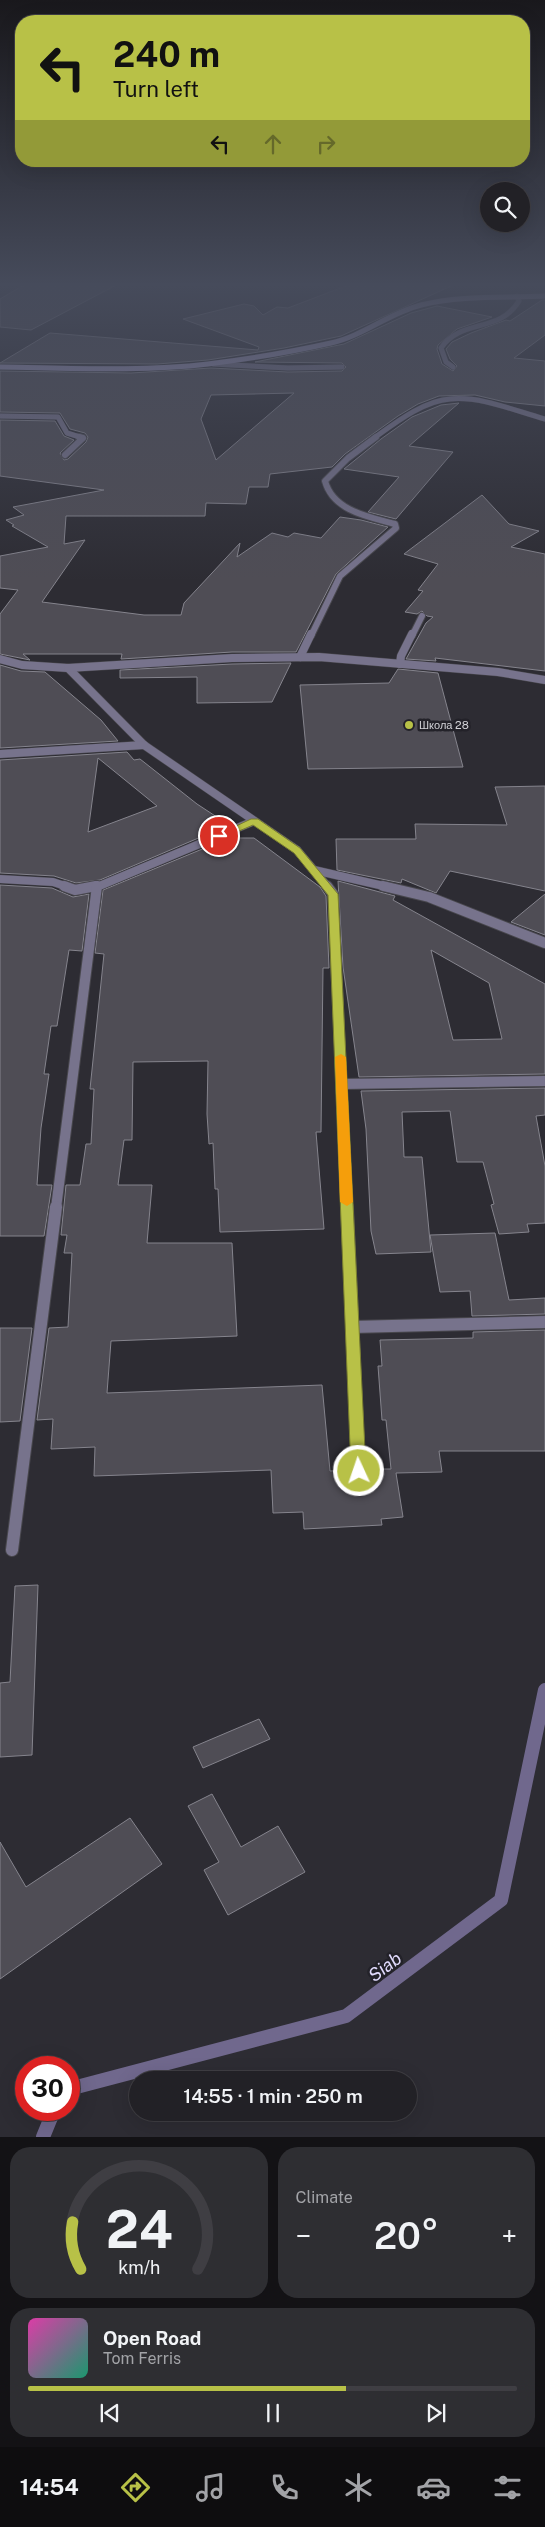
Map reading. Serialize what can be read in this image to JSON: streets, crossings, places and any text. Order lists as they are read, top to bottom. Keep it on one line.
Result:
{"water":["Siab"],"places":["Школа 28"],"page":{"turn":["240 m","Turn left"],"limit":"30","trip":"14:55 · 1 min · 250 m","tile":"Climate","heat":["−","20°","+"],"song":["Open Road","Tom Ferris"],"tabs":"14:54","gauge":["24","km/h"]}}
